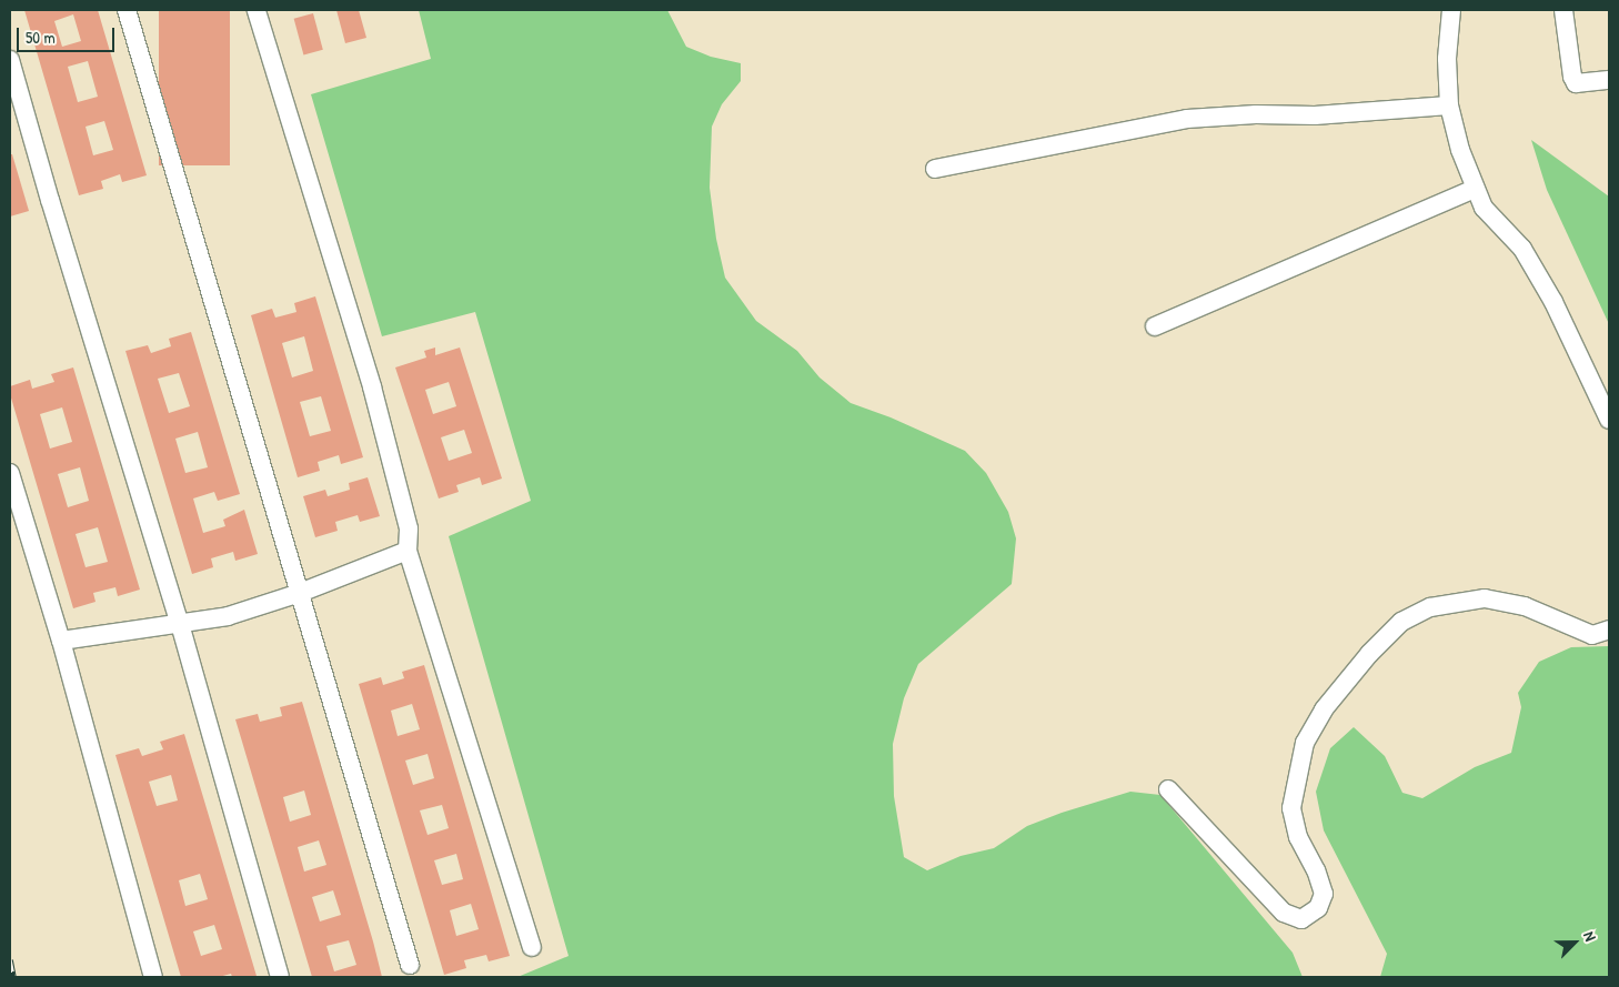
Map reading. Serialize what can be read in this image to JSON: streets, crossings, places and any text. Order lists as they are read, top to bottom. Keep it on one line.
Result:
{"scale_bar":"50 m","north":"top right"}
